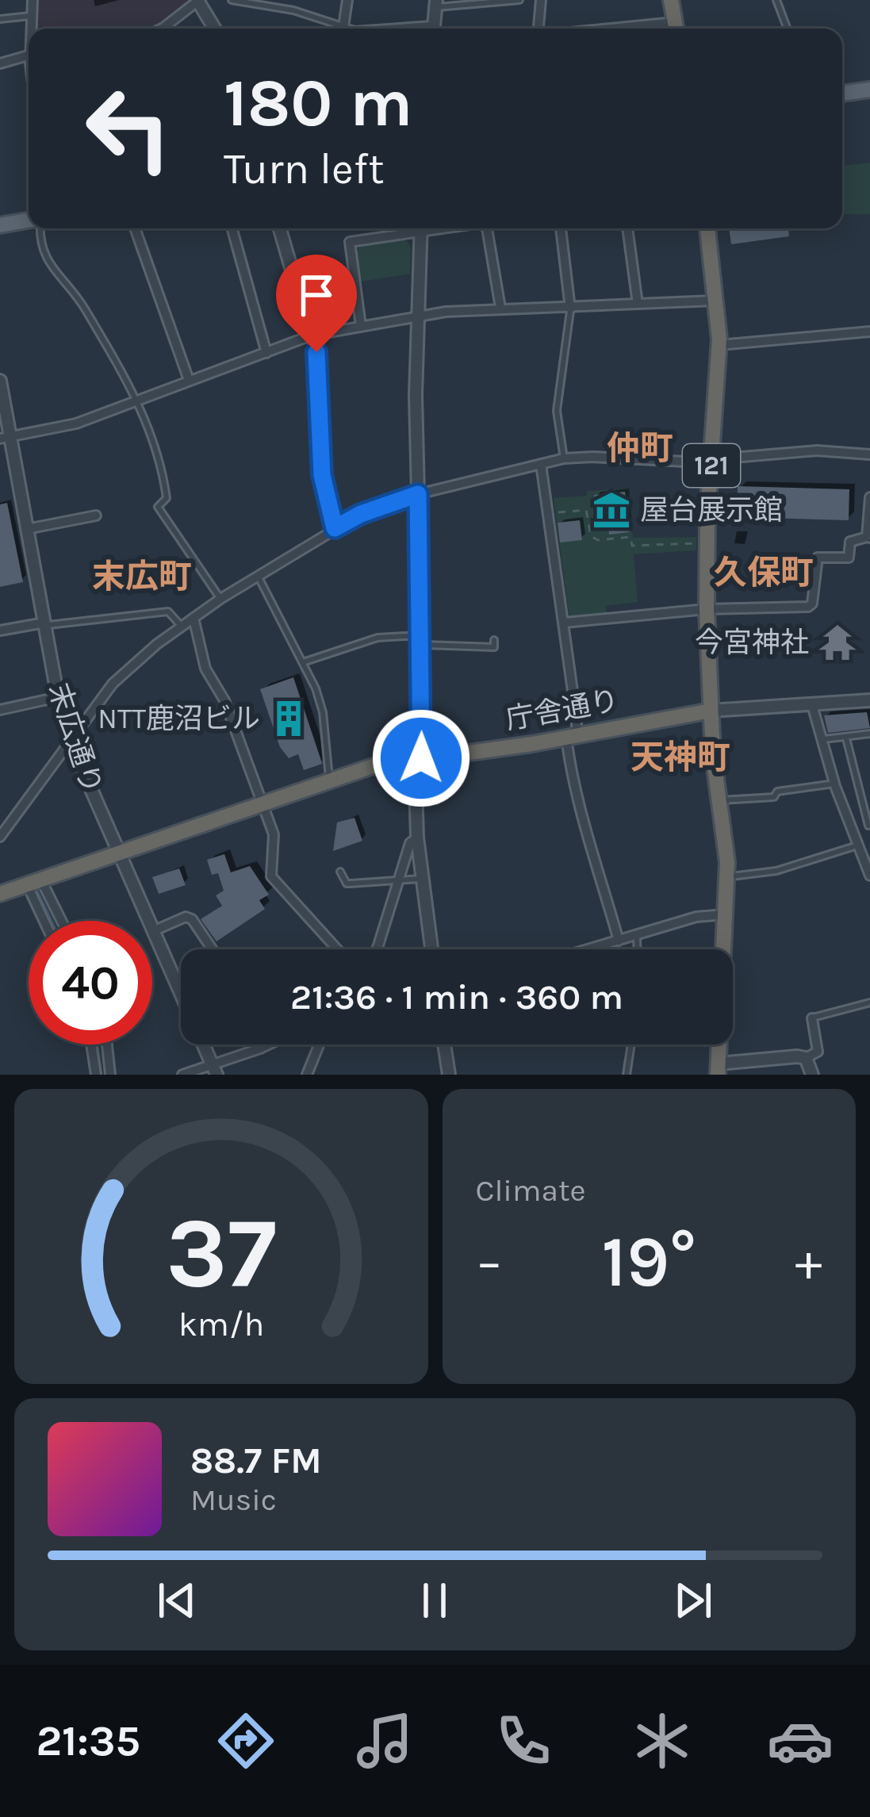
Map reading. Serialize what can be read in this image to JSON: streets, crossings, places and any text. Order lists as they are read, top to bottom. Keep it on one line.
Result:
{"streets":{"highway":["121","庁舎通り"],"street":["末広通り"]},"crossings":[["121","庁舎通り"],["庁舎通り","末広通り"]],"districts":["仲町","久保町","末広町","天神町"],"places":{"museum":["屋台展示館"],"temple":["今宮神社"],"building":["NTT鹿沼ビル"]},"page":{"turn":["180 m","Turn left"],"limit":"40","trip":"21:36 · 1 min · 360 m","tile":"Climate","heat":["−","19°","+"],"song":["88.7 FM","Music"],"tabs":"21:35","gauge":["37","km/h"]}}
